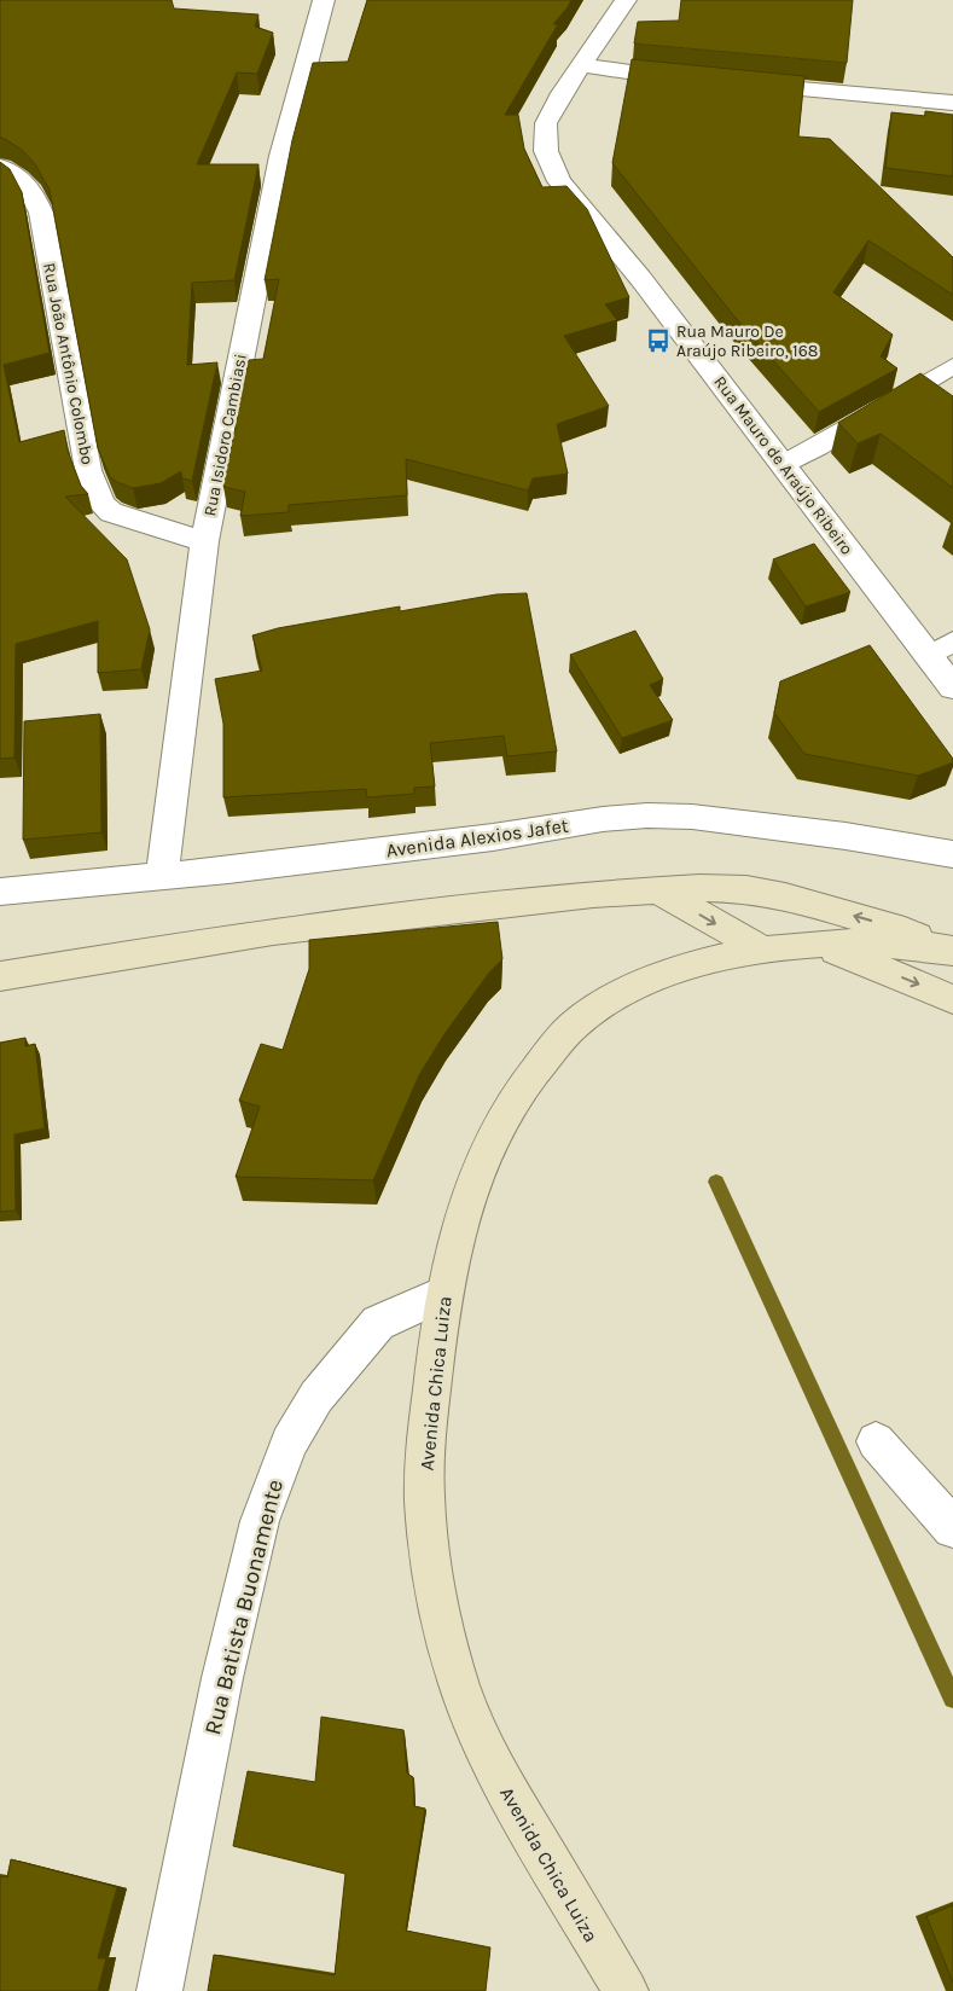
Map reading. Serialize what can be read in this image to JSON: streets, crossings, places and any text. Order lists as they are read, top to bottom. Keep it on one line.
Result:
{"streets":{"main road":["Avenida Chica Luiza"],"street":["Rua João Antônio Colombo","Rua Isidoro Cambiasi","Rua Mauro de Araújo Ribeiro","Avenida Alexios Jafet","Rua Batista Buonamente"]},"crossings":[["Rua João Antônio Colombo","Rua Isidoro Cambiasi"],["Rua Isidoro Cambiasi","Avenida Alexios Jafet"],["Avenida Chica Luiza","Rua Batista Buonamente"]],"places":{"bus stop":["Rua Mauro De Araújo Ribeiro, 168"]}}
